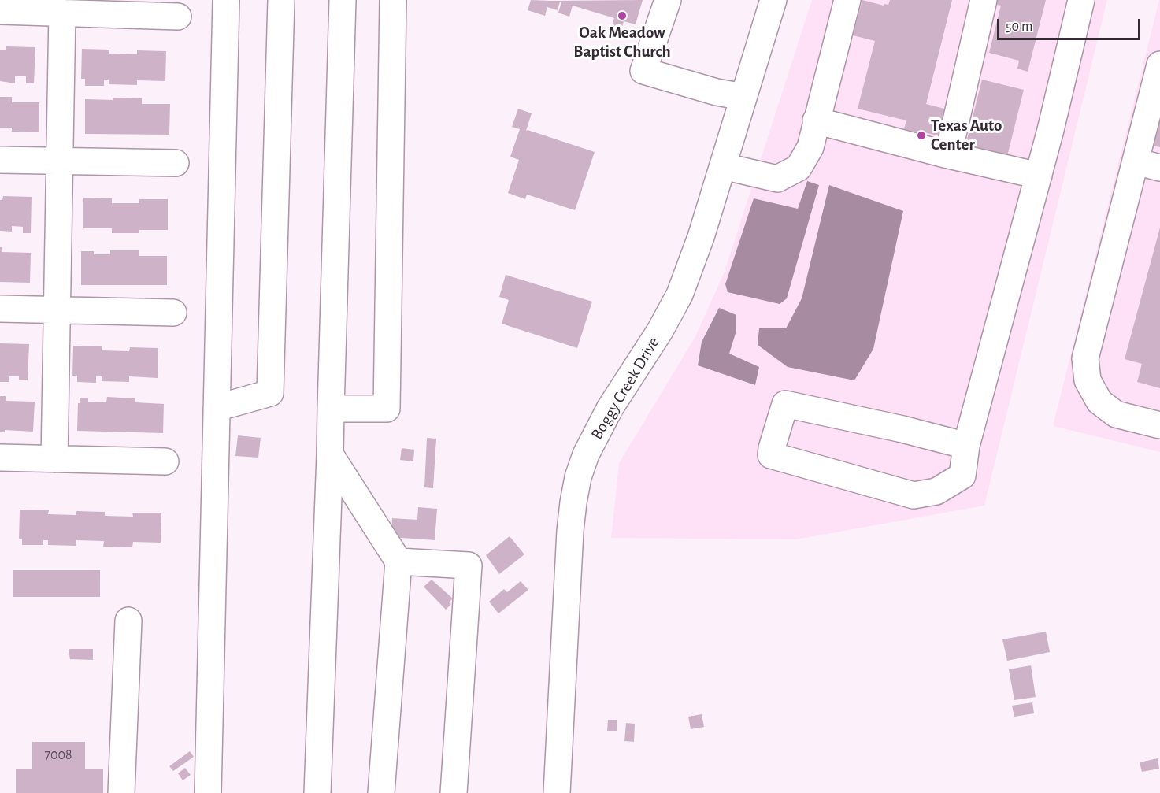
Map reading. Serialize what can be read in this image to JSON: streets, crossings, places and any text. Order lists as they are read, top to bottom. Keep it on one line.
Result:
{"streets":{"street":["Boggy Creek Drive"]},"places":["Oak Meadow Baptist Church","Texas Auto Center"],"house_numbers":["7008"],"scale_bar":"50 m"}
